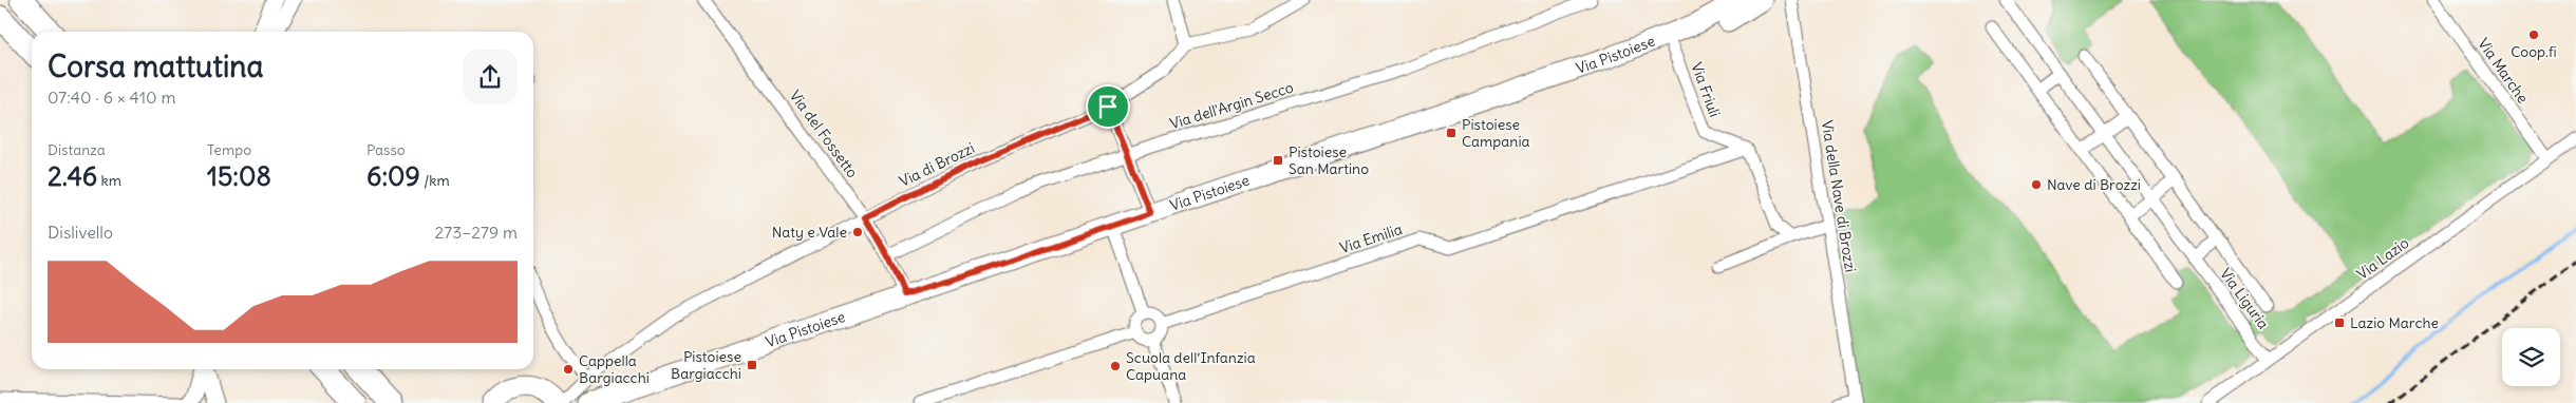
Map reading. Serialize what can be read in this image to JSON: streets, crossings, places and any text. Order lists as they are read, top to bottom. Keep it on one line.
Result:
{"streets":{"main road":["Via Pistoiese"],"street":["Via Marche","Via Friuli","Via dell'Argin Secco","Via del Fossetto","Via di Brozzi","Via della Nave di Brozzi","Via Emilia","Via Lazio","Via Liguria"]},"crossings":[["Via Pistoiese","Via Friuli"],["Via Pistoiese","Via del Fossetto"],["Via Marche","Via Lazio"],["Via Friuli","Via Emilia"],["Via dell'Argin Secco","Via del Fossetto"],["Via del Fossetto","Via di Brozzi"],["Via Lazio","Via Liguria"]],"places":{"other":["Coop.fi","Nave di Brozzi","Naty e Vale","Scuola dell’Infanzia Capuana","Cappella Bargiacchi"],"transit":["Pistoiese Campania","Pistoiese San Martino","Lazio Marche","Pistoiese Bargiacchi"]},"page":{"heading":["Corsa mattutina","07:40 · 6 × 410 m"],"stats":[["Distanza","2.46 km"],["Tempo","15:08"],["Passo","6:09 /km"]],"chart":["Dislivello","273–279 m"]}}
